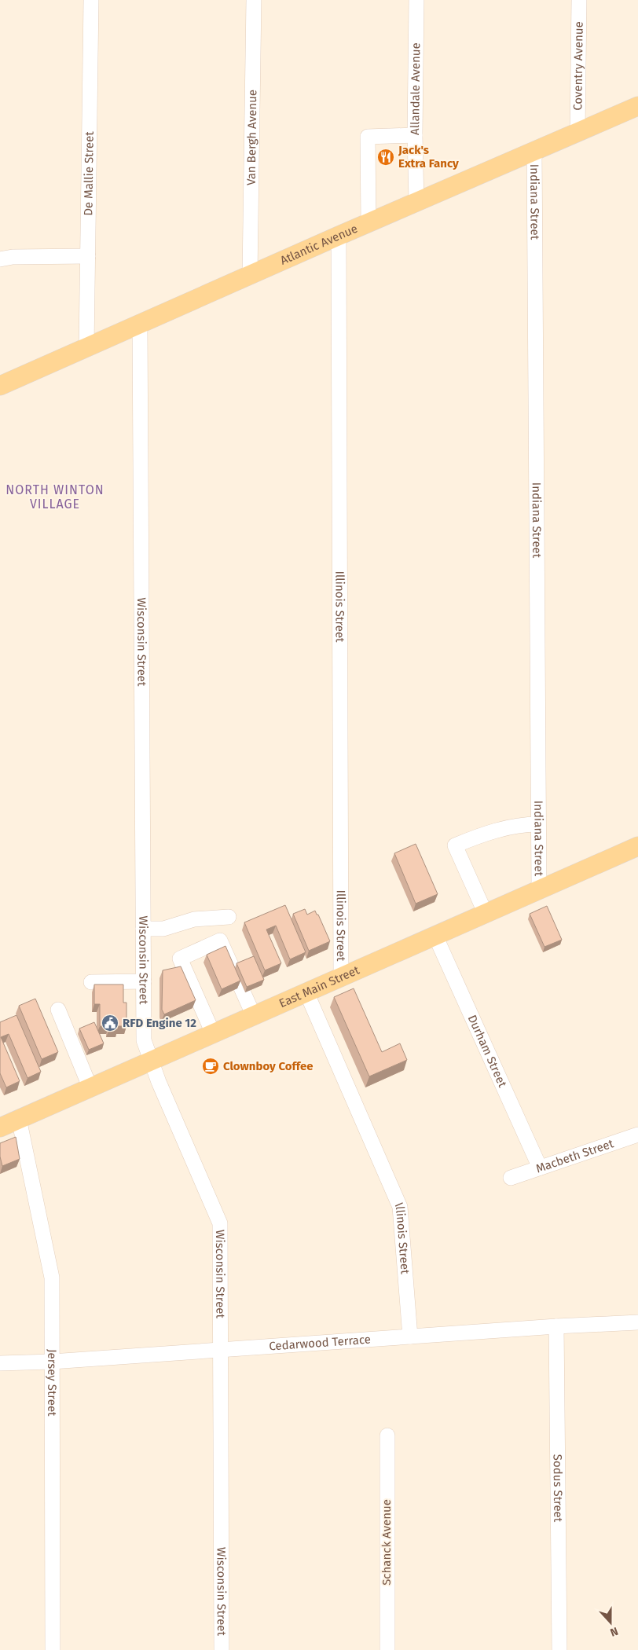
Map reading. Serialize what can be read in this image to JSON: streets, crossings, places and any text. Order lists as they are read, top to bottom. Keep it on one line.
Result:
{"streets":{"main road":["Atlantic Avenue","East Main Street"],"street":["Coventry Avenue","Allandale Avenue","Van Bergh Avenue","De Mallie Street","Indiana Street","Illinois Street","Wisconsin Street","Durham Street","Macbeth Street","Cedarwood Terrace","Jersey Street","Sodus Street","Schanck Avenue"]},"crossings":[["Coventry Avenue","Atlantic Avenue"],["Allandale Avenue","Atlantic Avenue"],["Van Bergh Avenue","Atlantic Avenue"],["De Mallie Street","Atlantic Avenue"],["Indiana Street","Atlantic Avenue"],["Indiana Street","East Main Street"],["Atlantic Avenue","Illinois Street"],["Atlantic Avenue","Wisconsin Street"],["Illinois Street","East Main Street"],["Illinois Street","Cedarwood Terrace"],["Wisconsin Street","East Main Street"],["Wisconsin Street","Cedarwood Terrace"],["East Main Street","Durham Street"],["East Main Street","Jersey Street"],["Durham Street","Macbeth Street"],["Cedarwood Terrace","Jersey Street"],["Cedarwood Terrace","Sodus Street"]],"districts":["NORTH WINTON VILLAGE"],"places":{"restaurant":["Jack's Extra Fancy"],"public building":["RFD Engine 12"],"cafe":["Clownboy Coffee"]},"north":"bottom"}
